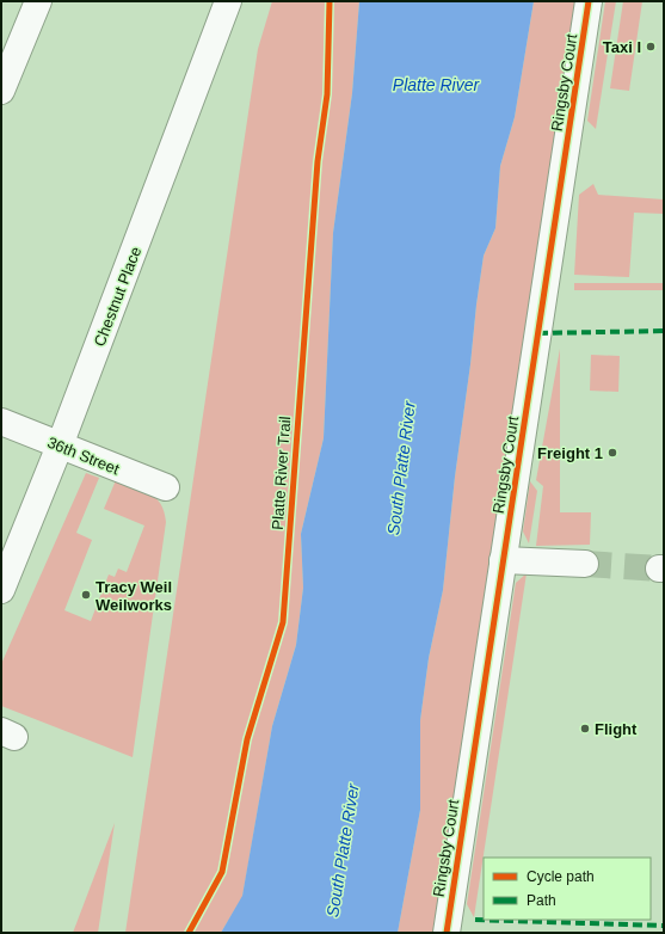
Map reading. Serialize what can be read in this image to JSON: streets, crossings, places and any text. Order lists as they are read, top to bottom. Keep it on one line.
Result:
{"streets":{"street":["Ringsby Court","Chestnut Place","36th Street"],"cycle path":["Platte River Trail"]},"crossings":[["Chestnut Place","36th Street"]],"water":["Platte River","South Platte River"],"places":["Taxi I","Freight 1","Tracy Weil Weilworks","Flight"],"legend":["Cycle path","Path"]}
